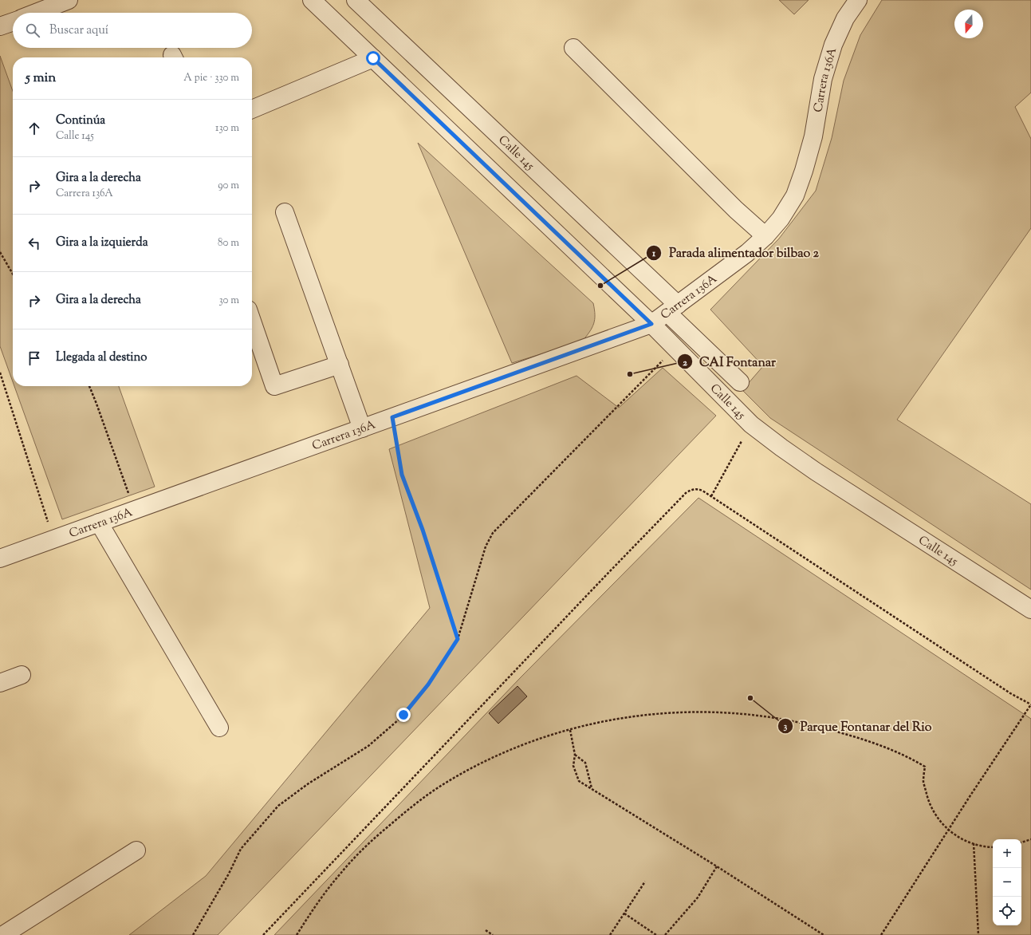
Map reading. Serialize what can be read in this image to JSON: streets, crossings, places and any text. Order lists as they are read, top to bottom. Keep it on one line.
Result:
{"streets":{"street":["Carrera 136A","Calle 145"]},"crossings":[["Carrera 136A","Calle 145"]],"places":["Parada alimentador bilbao 2","CAI Fontanar","Parque Fontanar del Rio"],"north":"bottom","page":{"search":"Buscar aquí","heading":["5 min","A pie · 330 m"],"list":[["Continúa","Calle 145","130 m"],["Gira a la derecha","Carrera 136A","90 m"],["Gira a la izquierda","80 m"],["Gira a la derecha","30 m"],"Llegada al destino"],"map_buttons":["+","−"]}}
